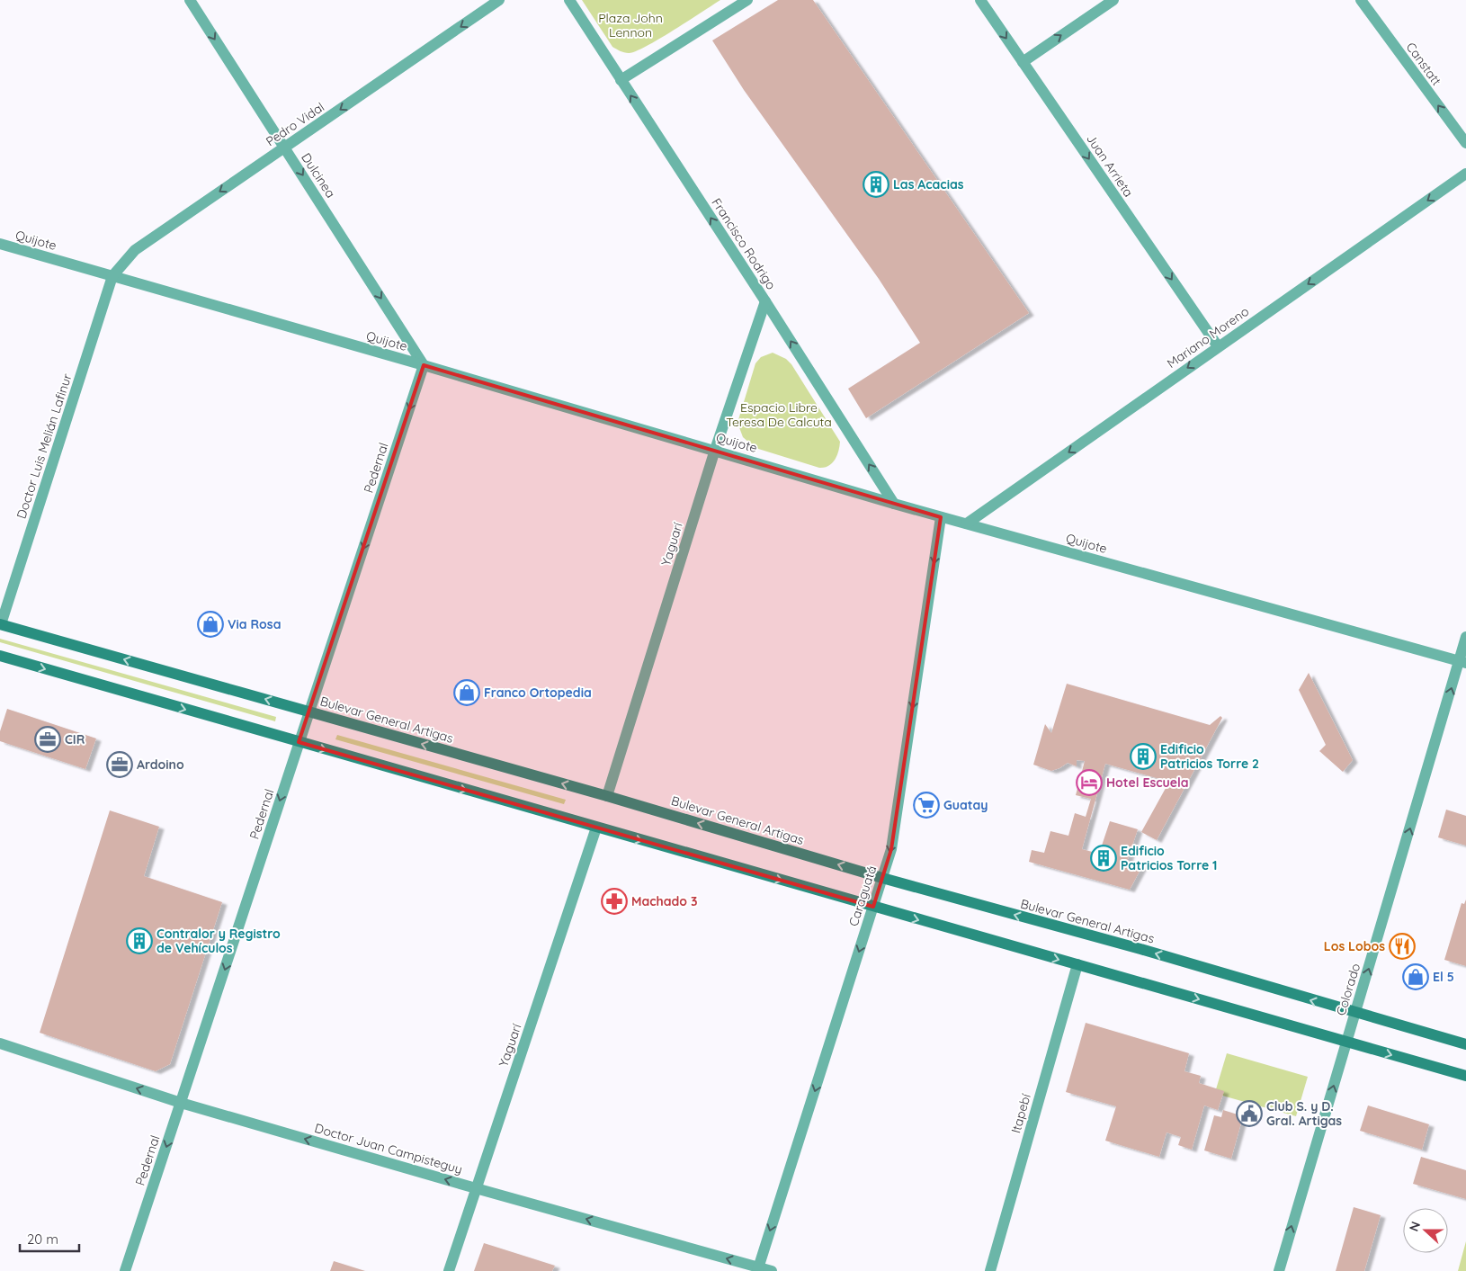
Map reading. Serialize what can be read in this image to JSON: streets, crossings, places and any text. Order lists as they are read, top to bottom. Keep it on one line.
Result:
{"streets":{"main road":["Bulevar General Artigas"],"street":["Canstatt","Pedro Vidal","Juan Arrieta","Dulcinea","Quijote","Francisco Rodrigo","Mariano Moreno","Doctor Luis Melián Lafinur","Pedernal","Yaguarí","Caraguatá","Colorado","Itapebí","Doctor Juan Campisteguy"]},"crossings":[["Pedro Vidal","Dulcinea"],["Pedro Vidal","Quijote"],["Pedro Vidal","Doctor Luis Melián Lafinur"],["Juan Arrieta","Mariano Moreno"],["Dulcinea","Quijote"],["Dulcinea","Pedernal"],["Quijote","Francisco Rodrigo"],["Quijote","Mariano Moreno"],["Quijote","Doctor Luis Melián Lafinur"],["Quijote","Pedernal"],["Quijote","Yaguarí"],["Quijote","Caraguatá"],["Quijote","Colorado"],["Francisco Rodrigo","Yaguarí"],["Doctor Luis Melián Lafinur","Bulevar General Artigas"],["Pedernal","Bulevar General Artigas"],["Pedernal","Doctor Juan Campisteguy"],["Yaguarí","Bulevar General Artigas"],["Yaguarí","Doctor Juan Campisteguy"],["Bulevar General Artigas","Caraguatá"],["Bulevar General Artigas","Colorado"],["Caraguatá","Doctor Juan Campisteguy"]],"one_way":["Canstatt","Pedro Vidal","Juan Arrieta","Dulcinea","Francisco Rodrigo","Mariano Moreno","Pedernal","Caraguatá","Colorado","Doctor Juan Campisteguy"],"parks":["Plaza John Lennon","Espacio Libre Teresa De Calcuta"],"places":{"building":["Las Acacias","Edificio Patricios Torre 2","Edificio Patricios Torre 1","Contralor y Registro de Vehículos"],"shop":["Via Rosa","Franco Ortopedia","El 5"],"office":["CIR","Ardoino"],"hotel":["Hotel Escuela"],"supermarket":["Guatay"],"pharmacy":["Machado 3"],"restaurant":["Los Lobos"],"public building":["Club S. y D. Gral. Artigas"]},"scale_bar":"20 m","north":"left"}
